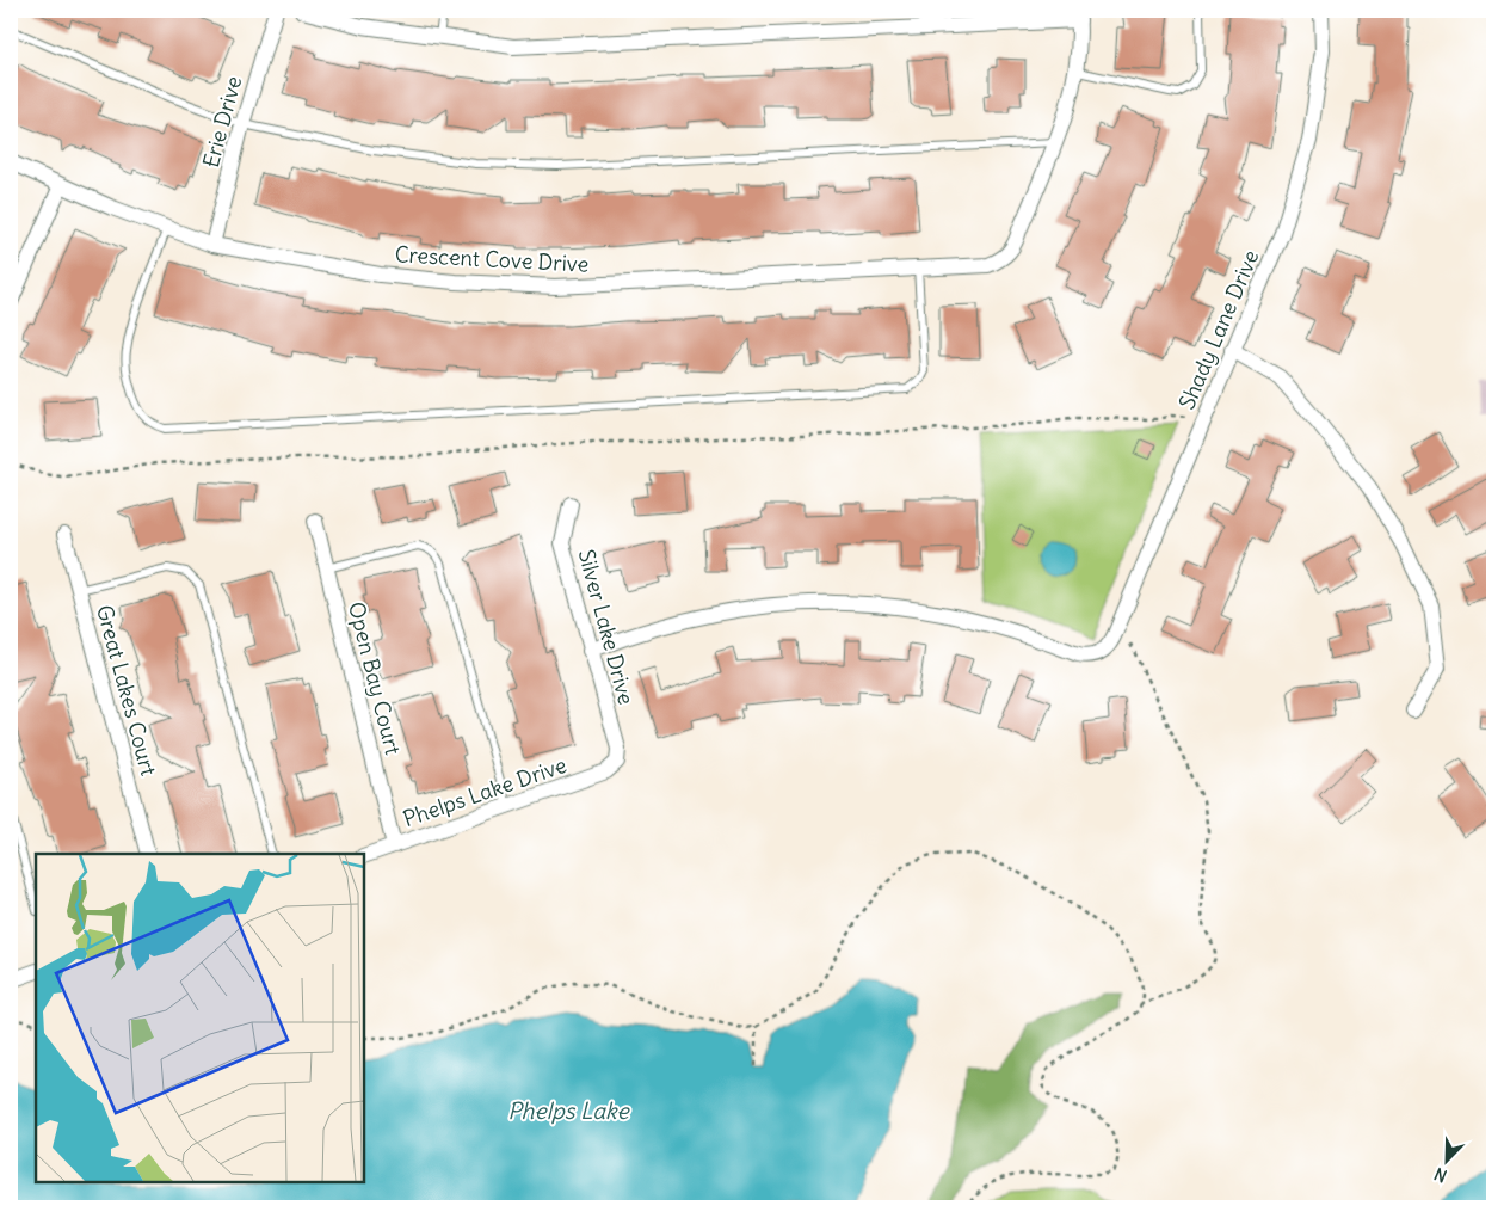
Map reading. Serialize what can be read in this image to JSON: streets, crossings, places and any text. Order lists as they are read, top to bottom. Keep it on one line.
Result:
{"streets":{"street":["Erie Drive","Crescent Cove Drive","Shady Lane Drive","Silver Lake Drive","Open Bay Court","Great Lakes Court","Phelps Lake Drive"]},"crossings":[["Erie Drive","Crescent Cove Drive"],["Shady Lane Drive","Silver Lake Drive"],["Silver Lake Drive","Phelps Lake Drive"],["Open Bay Court","Phelps Lake Drive"]],"water":["Phelps Lake"],"north":"bottom left"}
